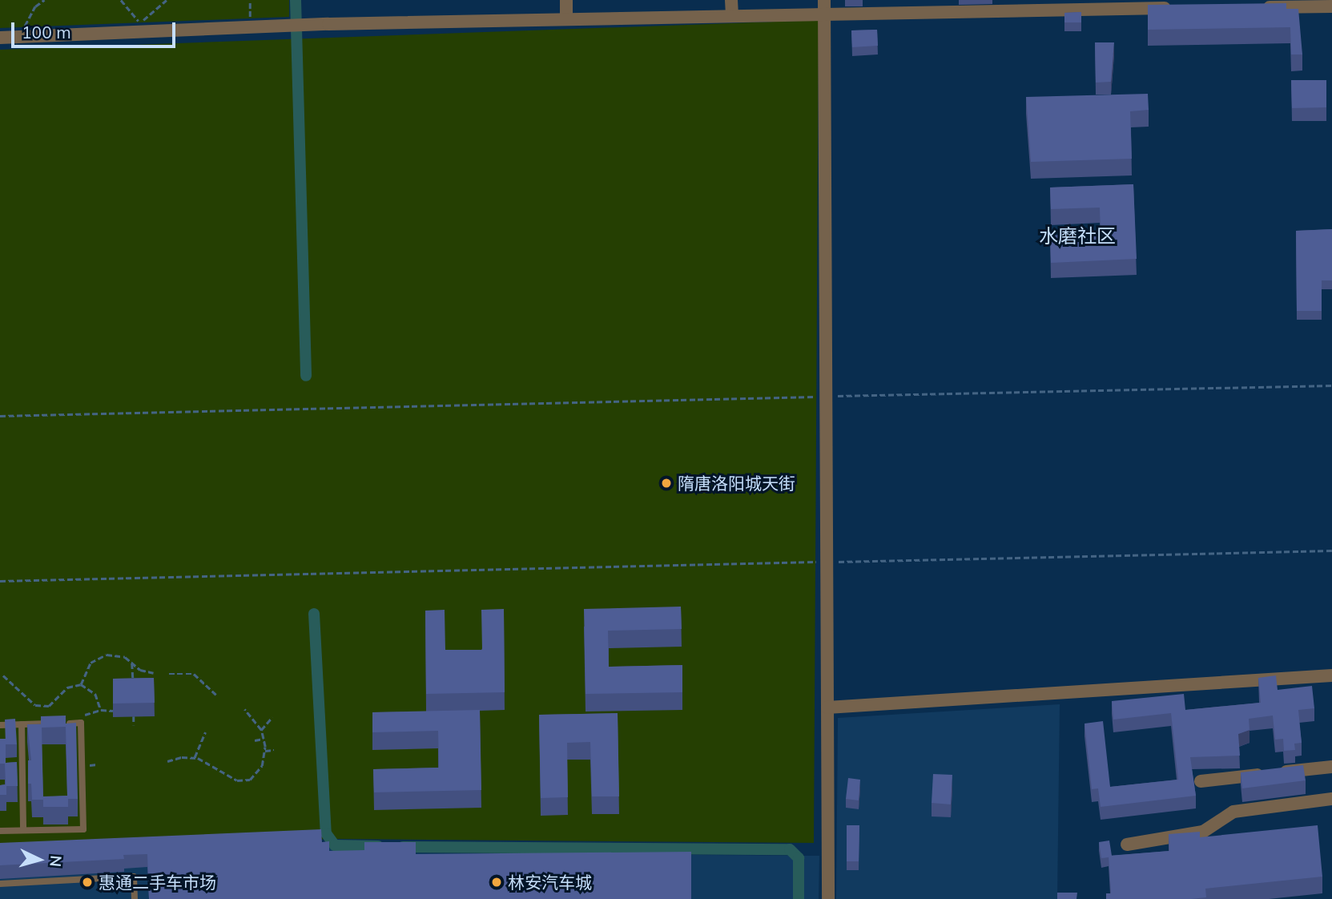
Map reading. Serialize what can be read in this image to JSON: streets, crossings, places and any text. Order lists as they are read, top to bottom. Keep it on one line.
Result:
{"districts":["水磨社区"],"places":["隋唐洛阳城天街","惠通二手车市场","林安汽车城"],"scale_bar":"100 m","north":"right"}
